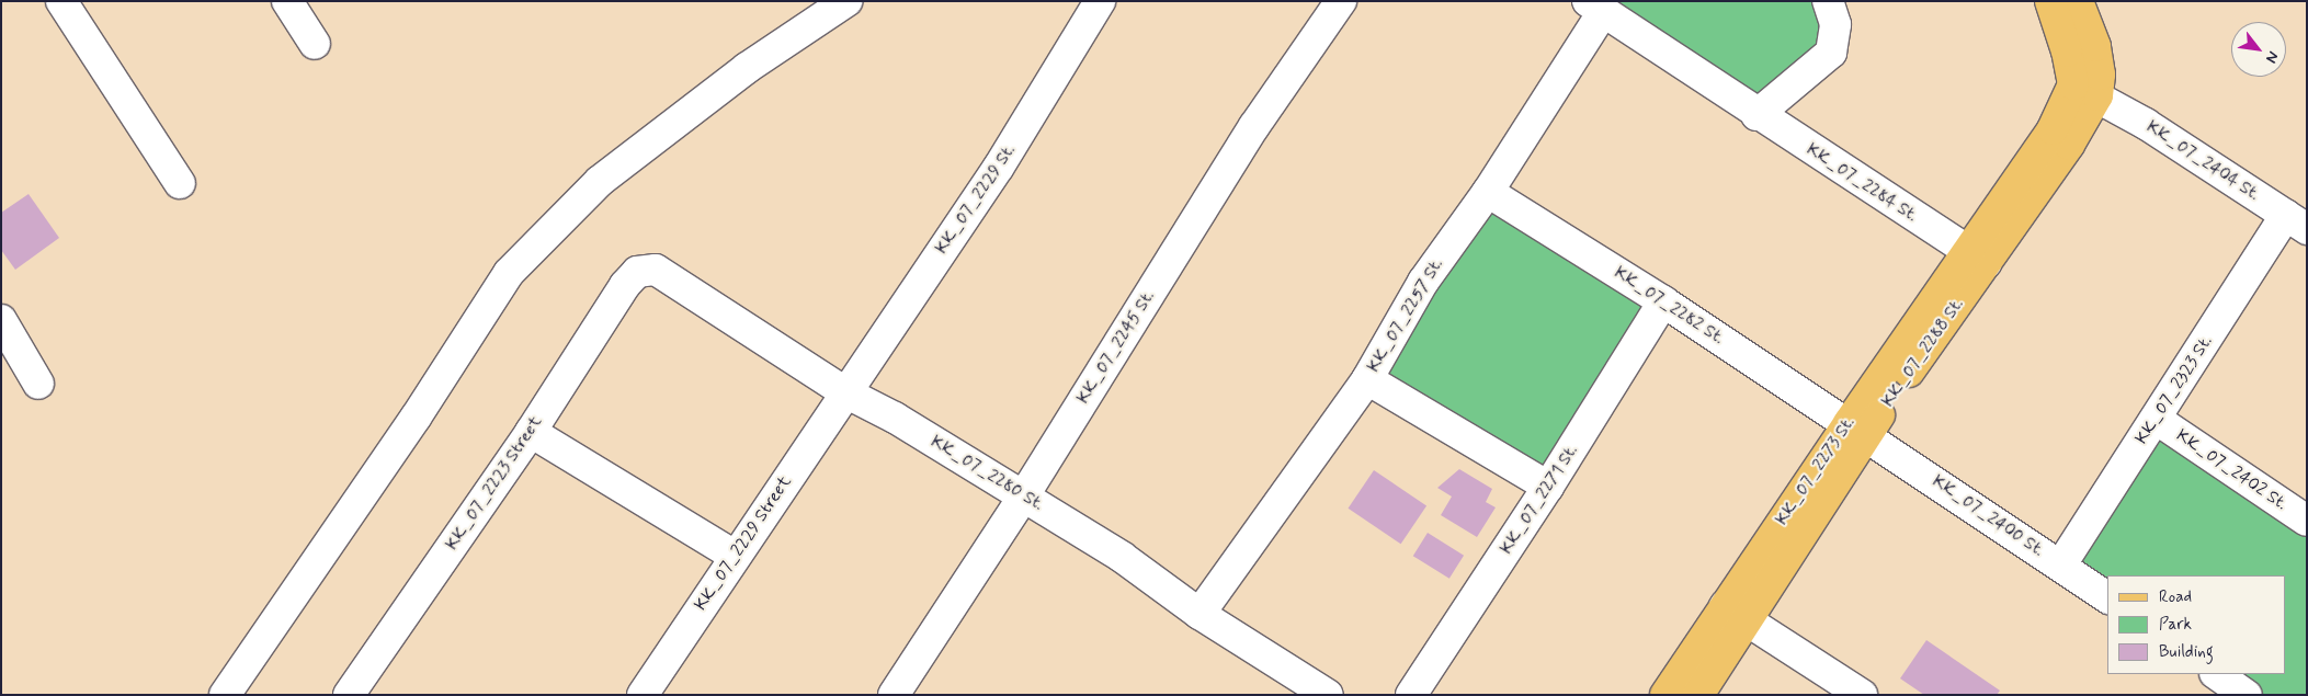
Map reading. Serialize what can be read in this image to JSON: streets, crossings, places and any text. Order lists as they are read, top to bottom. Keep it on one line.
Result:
{"streets":{"main road":["KK_07_2273 St."],"street":["KK_07_2404 St.","KK_07_2284 St.","KK_07_2229 St.","KK_07_2282 St.","KK_07_2257 St.","KK_07_2245 St.","KK_07_2323 St.","KK_07_2402 St.","KK_07_2280 St.","KK_07_2223 Street","KK_07_2271 St.","KK_07_2400 St.","KK_07_2229 Street"]},"crossings":[["KK_07_2404 St.","KK_07_2323 St."],["KK_07_2404 St.","KK_07_2273 St."],["KK_07_2284 St.","KK_07_2257 St."],["KK_07_2284 St.","KK_07_2273 St."],["KK_07_2229 St.","KK_07_2280 St."],["KK_07_2229 St.","KK_07_2229 Street"],["KK_07_2282 St.","KK_07_2257 St."],["KK_07_2282 St.","KK_07_2273 St."],["KK_07_2282 St.","KK_07_2271 St."],["KK_07_2282 St.","KK_07_2400 St."],["KK_07_2257 St.","KK_07_2280 St."],["KK_07_2245 St.","KK_07_2280 St."],["KK_07_2323 St.","KK_07_2402 St."],["KK_07_2323 St.","KK_07_2400 St."],["KK_07_2273 St.","KK_07_2400 St."],["KK_07_2280 St.","KK_07_2223 Street"],["KK_07_2280 St.","KK_07_2229 Street"]],"legend":["Road","Park","Building"],"north":"bottom right"}
